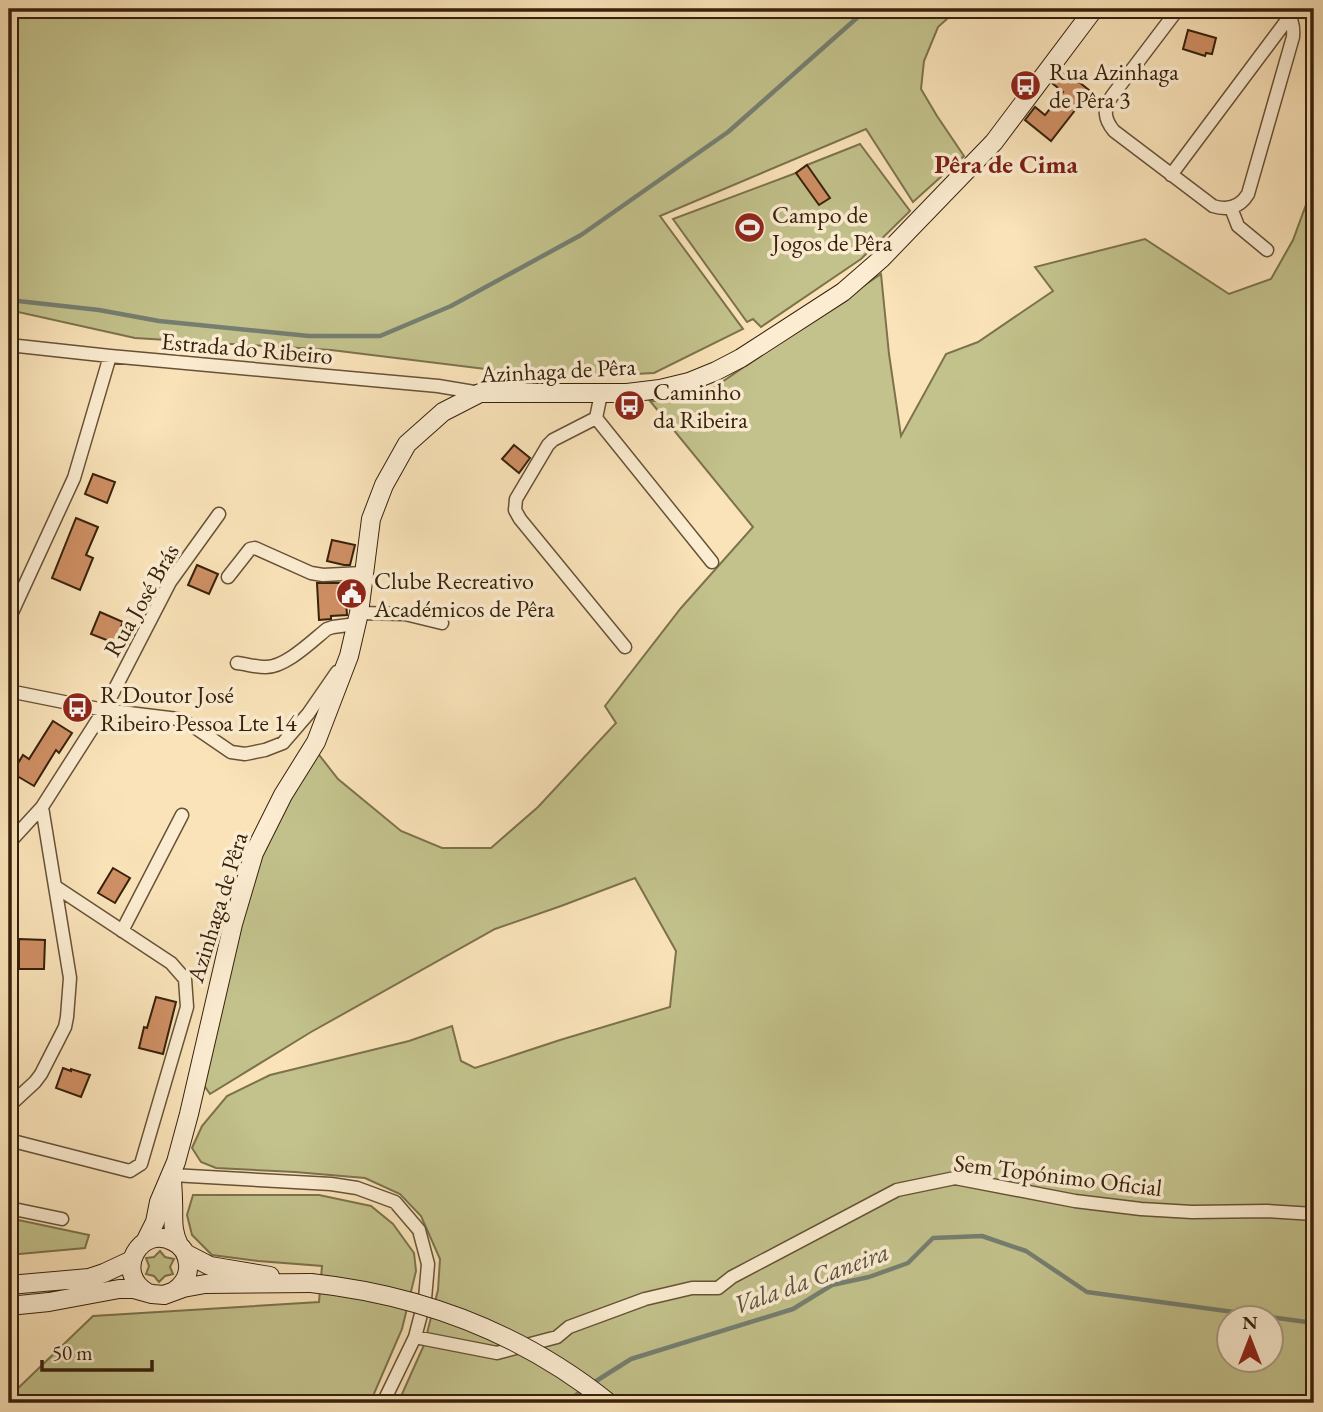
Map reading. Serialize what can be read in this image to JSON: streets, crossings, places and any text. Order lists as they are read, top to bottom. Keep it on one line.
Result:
{"streets":{"street":["Estrada do Ribeiro","Azinhaga de Pêra","Rua José Brás","Sem Topónimo Oficial"]},"crossings":[["Estrada do Ribeiro","Azinhaga de Pêra"]],"districts":["Pêra de Cima"],"water":["Vala da Caneira"],"places":{"bus stop":["Rua Azinhaga de Pêra 3","Caminho da Ribeira","R Doutor José Ribeiro Pessoa Lte 14"],"sports":["Campo de Jogos de Pêra"],"public building":["Clube Recreativo Académicos de Pêra"]},"scale_bar":"50 m","north":"top"}
